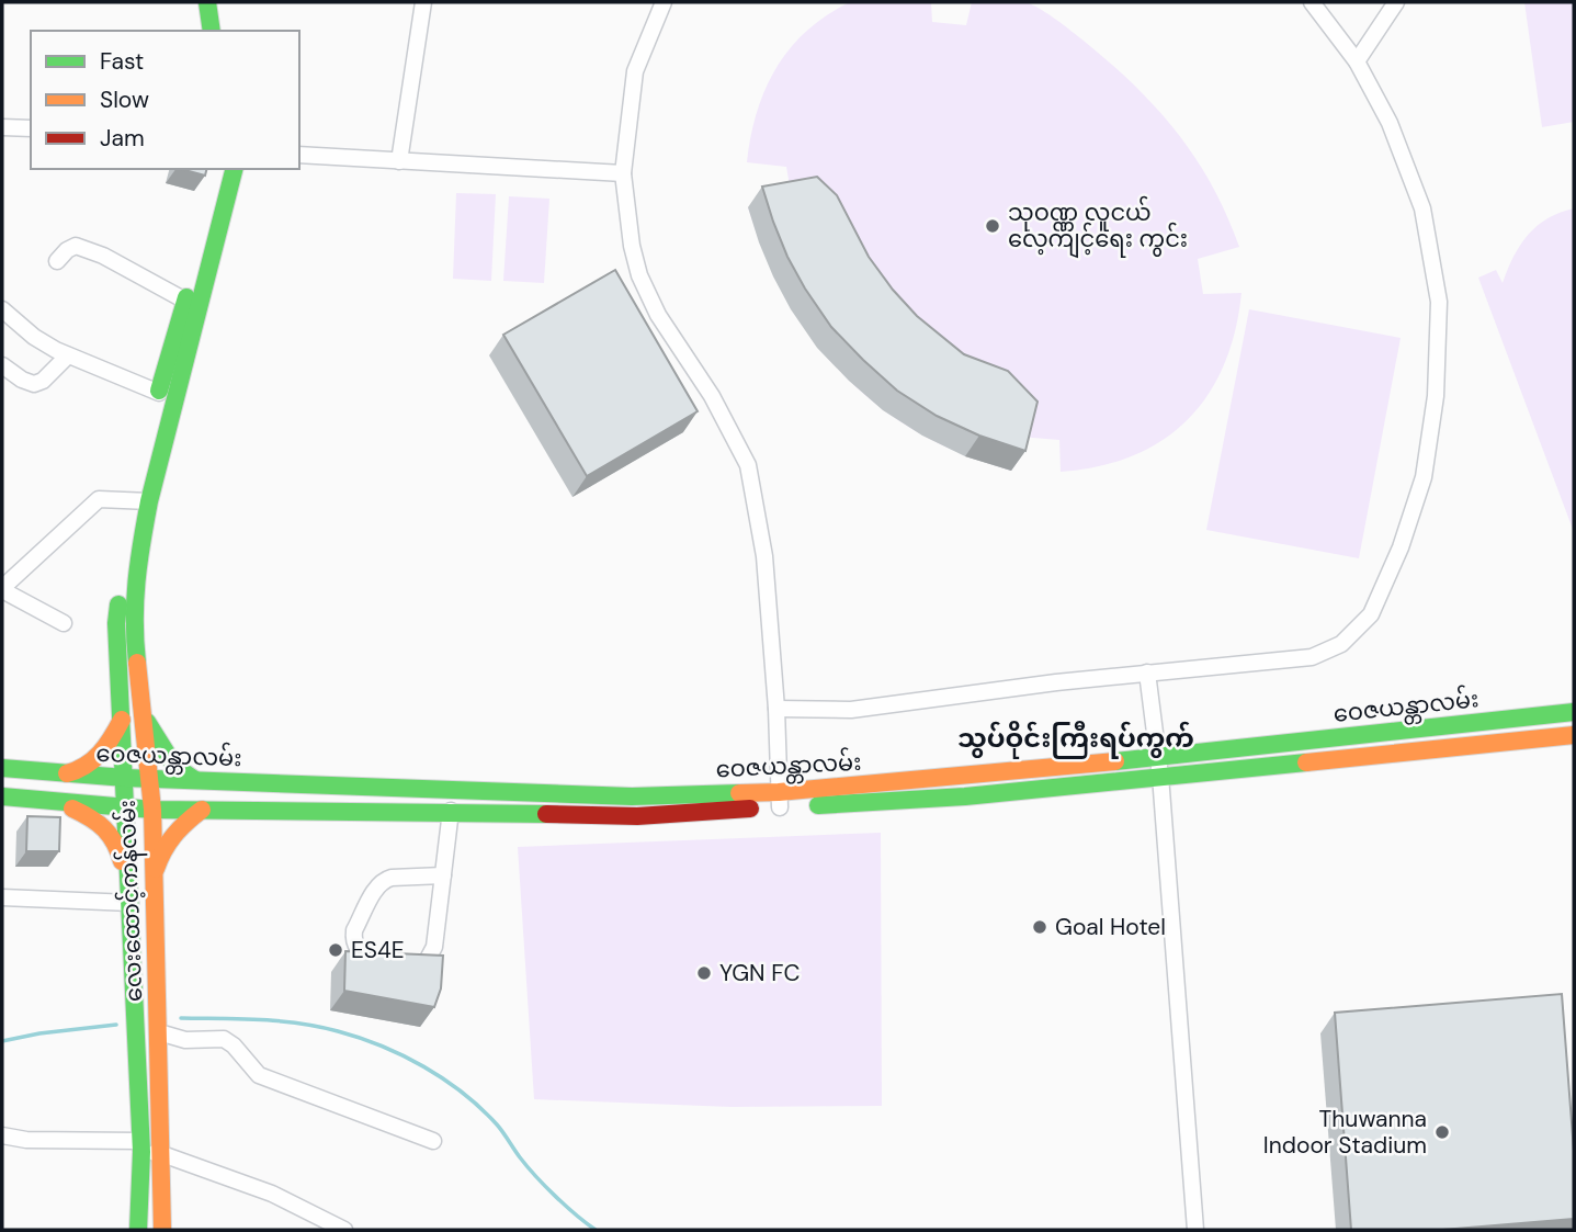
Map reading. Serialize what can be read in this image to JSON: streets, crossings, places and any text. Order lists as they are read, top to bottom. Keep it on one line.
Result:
{"streets":{"main road":["ဝေဇယန္တာလမ်း","လေးထောင့်ကန်လမ်း"]},"crossings":[["ဝေဇယန္တာလမ်း","လေးထောင့်ကန်လမ်း"]],"districts":["သွပ်ဝိုင်းကြီးရပ်ကွက်"],"places":["သုဝဏ္ဏ လူငယ် လေ့ကျင့်ရေး ကွင်း","Goal Hotel","ES4E","YGN FC","Thuwanna Indoor Stadium"],"legend":["Fast","Slow","Jam"]}
